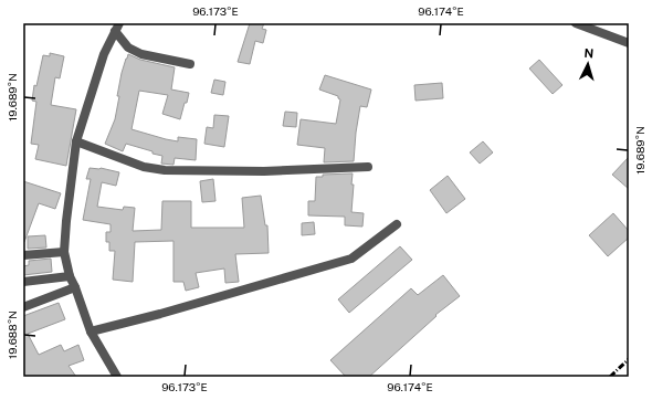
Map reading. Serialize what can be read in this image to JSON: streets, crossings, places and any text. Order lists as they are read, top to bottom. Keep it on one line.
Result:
{"north":"top","coordinates":["96.173°E","96.174°E","19.689°N","19.688°N"]}
